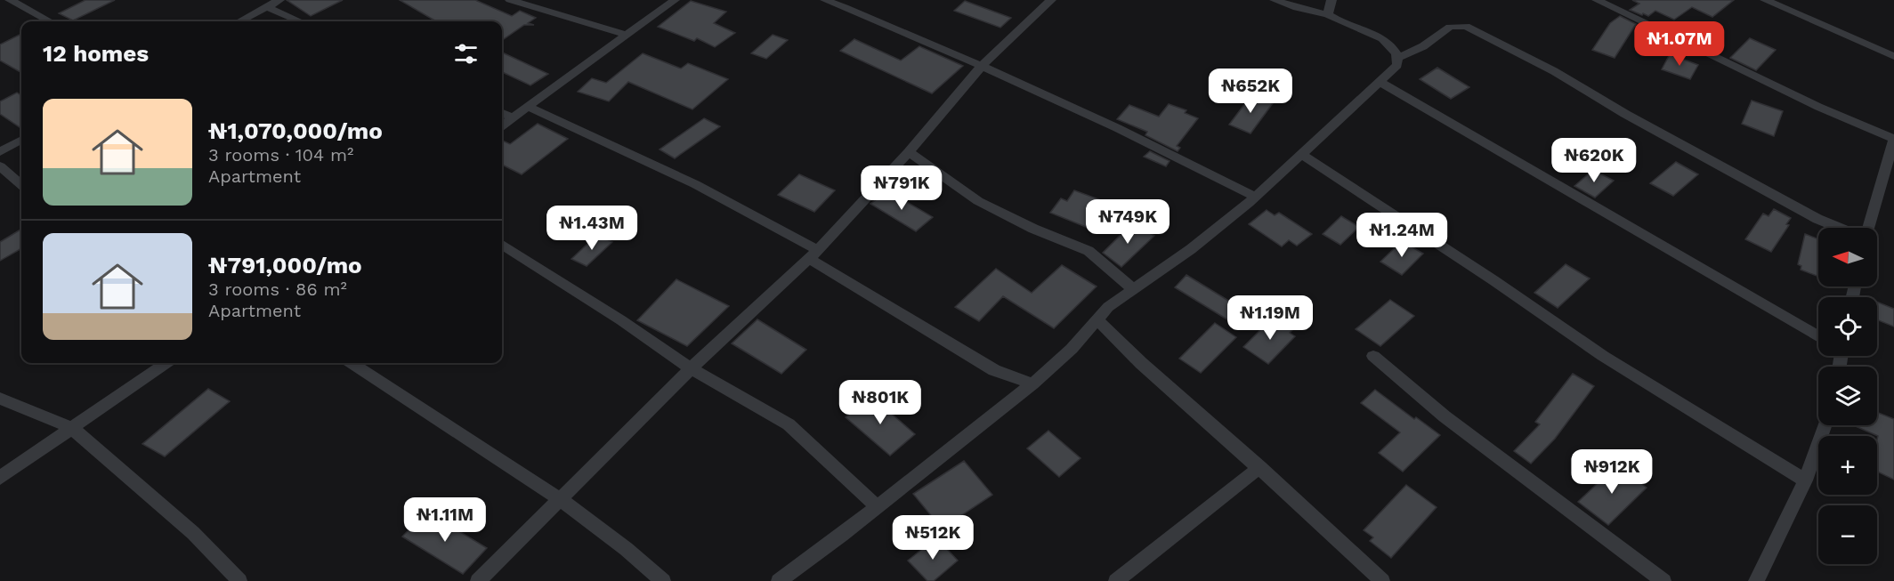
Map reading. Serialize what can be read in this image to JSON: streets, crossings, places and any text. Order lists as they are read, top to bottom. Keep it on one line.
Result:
{"north":"left","page":{"price":["₦1.07M","₦652K","₦620K","₦791K","₦749K","₦1.43M","₦1.24M","₦1.19M","₦801K","₦912K","₦1.11M","₦512K"],"heading":"12 homes","list":[{"name":"₦1,070,000/mo","note":"3 rooms · 104 m² · Apartment"},{"name":"₦791,000/mo","note":"3 rooms · 86 m² · Apartment"}],"map_buttons":["+","−"]}}
